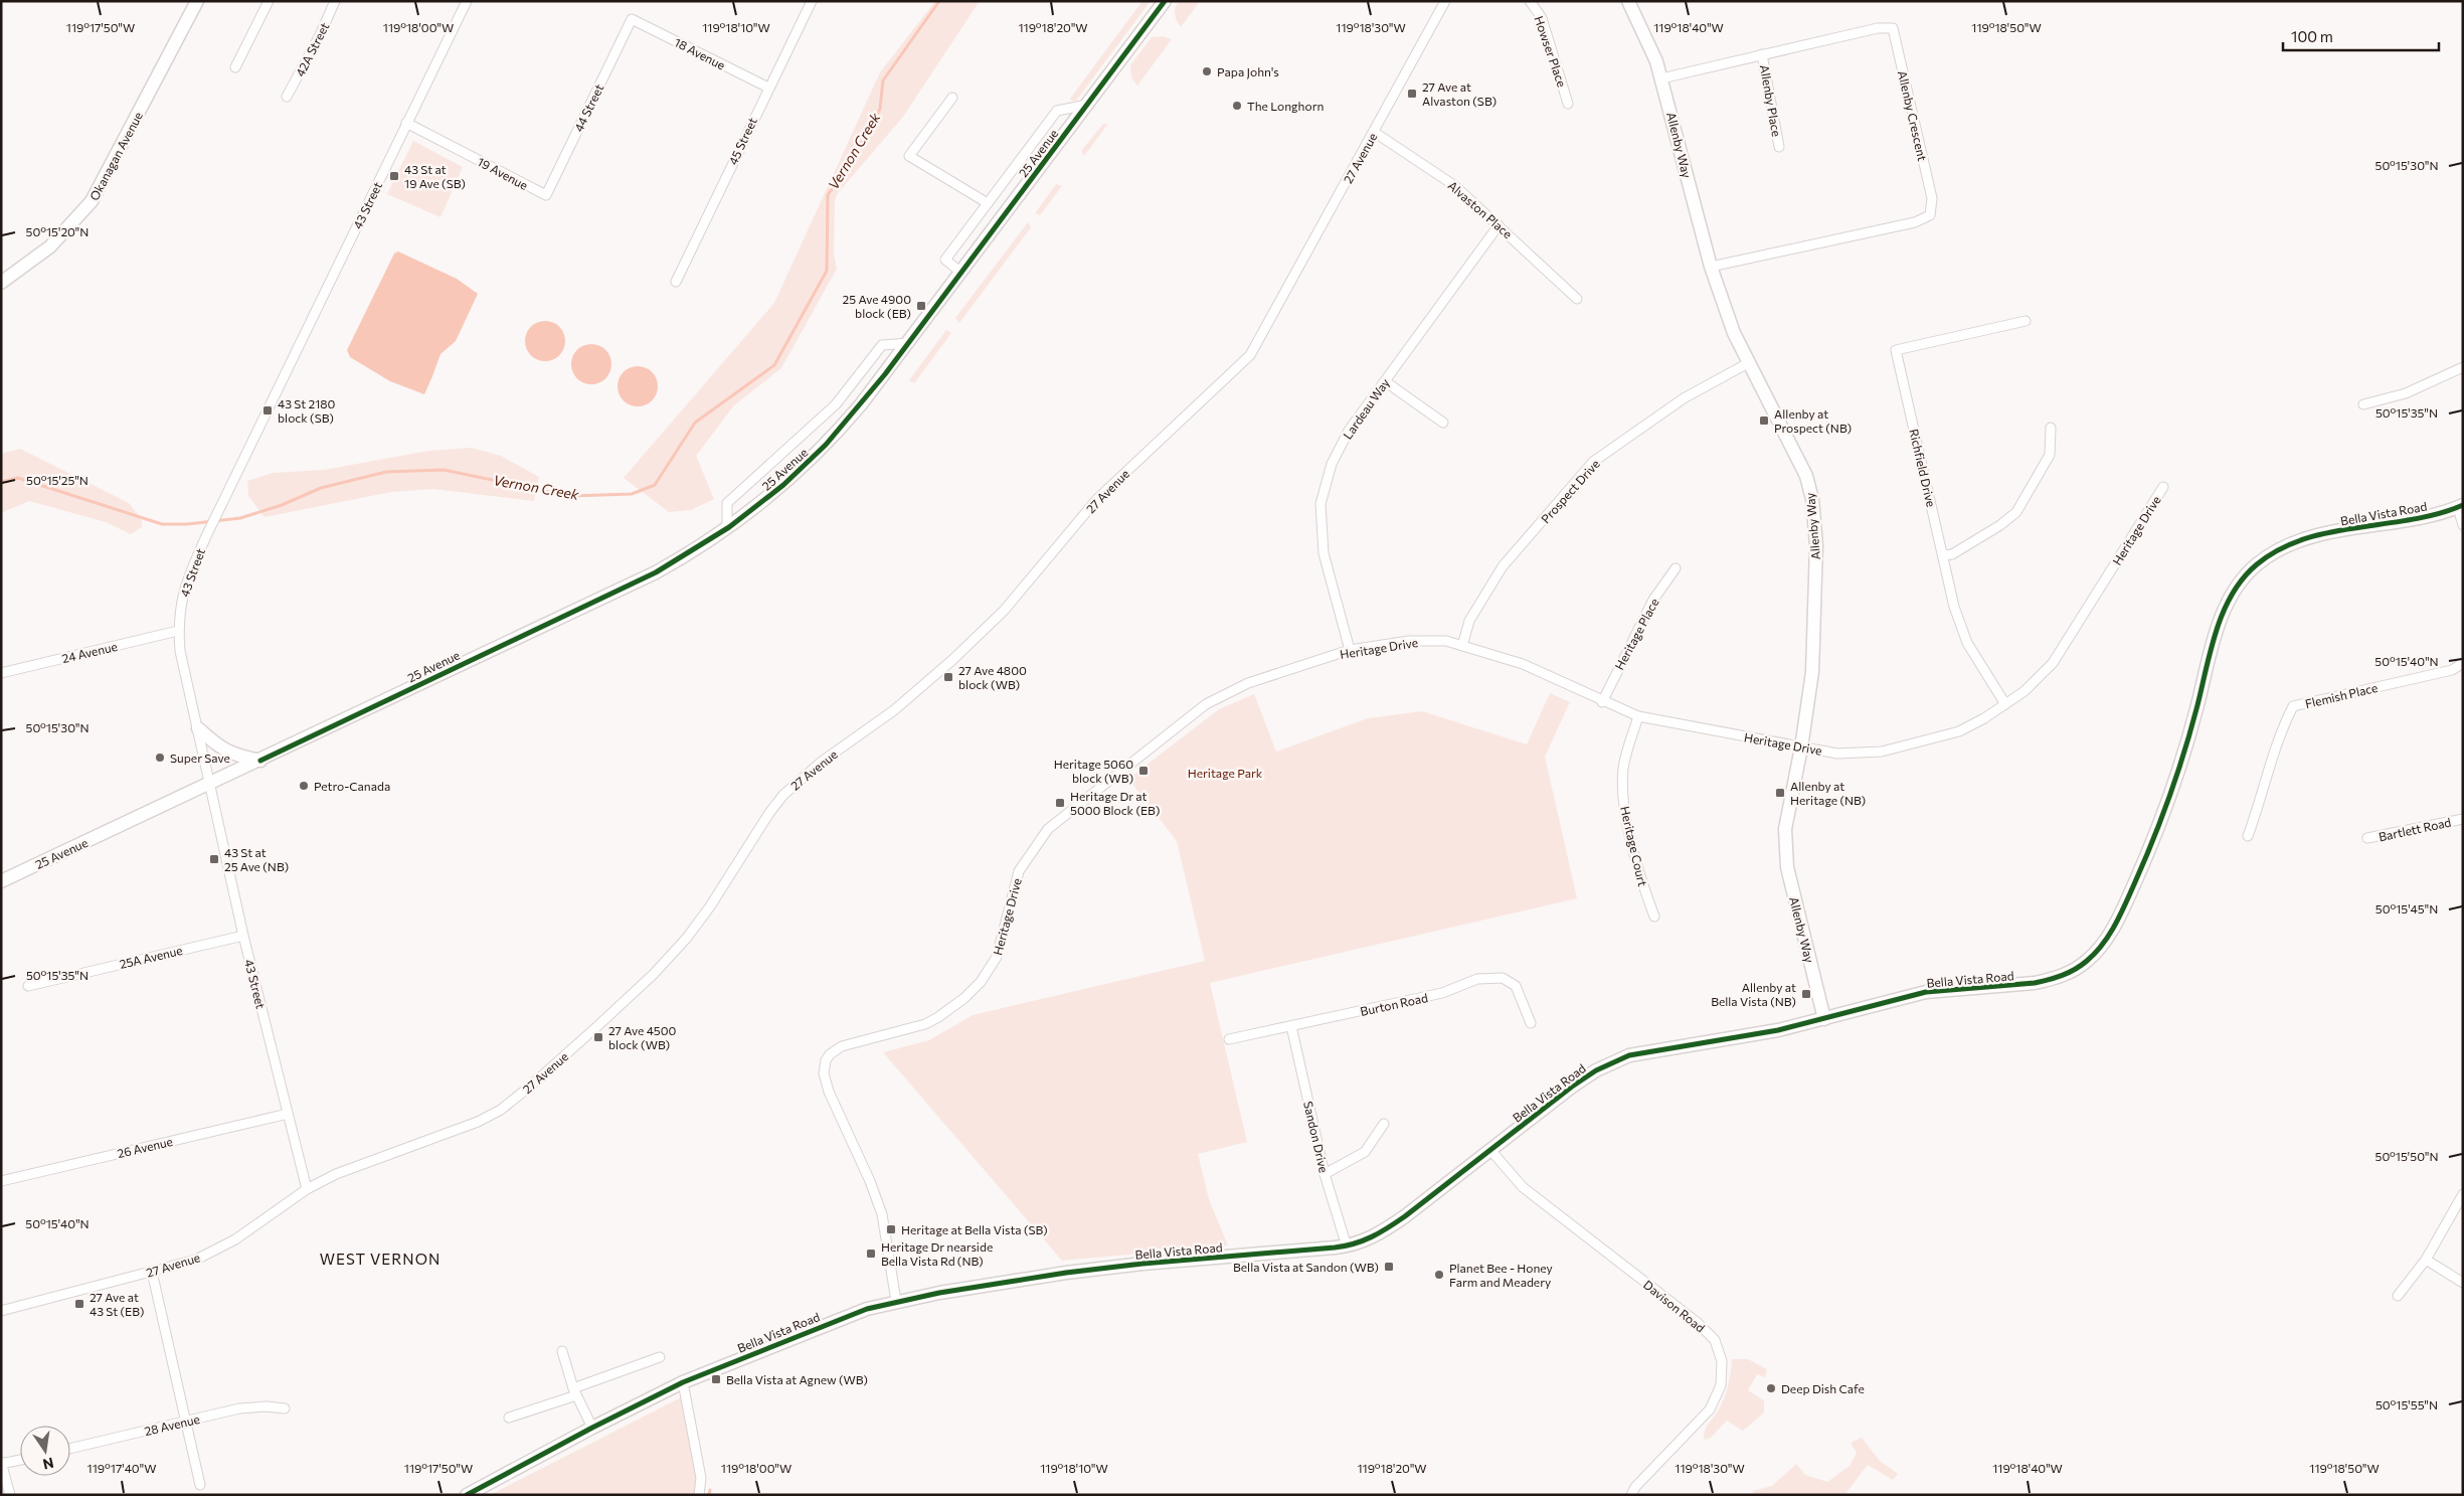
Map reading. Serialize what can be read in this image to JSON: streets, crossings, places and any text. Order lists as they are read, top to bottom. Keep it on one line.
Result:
{"streets":{"street":["42A Street","Howser Place","18 Avenue","Allenby Place","44 Street","Allenby Crescent","45 Street","Allenby Way","25 Avenue","Okanagan Avenue","27 Avenue","19 Avenue","43 Street","Alvaston Place","Lardeau Way","Richfield Drive","Prospect Drive","Bella Vista Road","Heritage Drive","Heritage Place","24 Avenue","Flemish Place","Bartlett Road","Heritage Court","25A Avenue","Burton Road","Sandon Drive","26 Avenue","Davison Road","28 Avenue"]},"crossings":[["18 Avenue","44 Street"],["18 Avenue","45 Street"],["Allenby Place","Allenby Crescent"],["44 Street","19 Avenue"],["Allenby Crescent","Allenby Way"],["Allenby Way","Prospect Drive"],["Allenby Way","Bella Vista Road"],["Allenby Way","Heritage Drive"],["25 Avenue","43 Street"],["27 Avenue","43 Street"],["27 Avenue","Alvaston Place"],["19 Avenue","43 Street"],["43 Street","24 Avenue"],["43 Street","25A Avenue"],["43 Street","26 Avenue"],["Alvaston Place","Lardeau Way"],["Lardeau Way","Heritage Drive"],["Richfield Drive","Heritage Drive"],["Prospect Drive","Heritage Drive"],["Bella Vista Road","Heritage Drive"],["Bella Vista Road","Sandon Drive"],["Bella Vista Road","Davison Road"],["Heritage Drive","Heritage Place"],["Heritage Drive","Heritage Court"],["Burton Road","Sandon Drive"]],"districts":["WEST VERNON"],"water":["Vernon Creek"],"parks":["Heritage Park"],"places":{"other":["Papa John's","The Longhorn","Super Save","Petro-Canada","Planet Bee - Honey Farm and Meadery","Deep Dish Cafe"],"transit":["27 Ave at Alvaston (SB)","43 St at 19 Ave (SB)","25 Ave 4900 block (EB)","43 St 2180 block (SB)","Allenby at Prospect (NB)","27 Ave 4800 block (WB)","Heritage 5060 block (WB)","Allenby at Heritage (NB)","Heritage Dr at 5000 Block (EB)","43 St at 25 Ave (NB)","Allenby at Bella Vista (NB)","27 Ave 4500 block (WB)","Heritage at Bella Vista (SB)","Heritage Dr nearside Bella Vista Rd (NB)","Bella Vista at Sandon (WB)","27 Ave at 43 St (EB)","Bella Vista at Agnew (WB)"]},"scale_bar":"100 m","north":"bottom","coordinates":["119°17'50\"W","119°18'00\"W","119°18'10\"W","119°18'20\"W","119°18'30\"W","119°18'40\"W","119°18'50\"W","50°15'30\"N","50°15'20\"N","50°15'35\"N","50°15'25\"N","50°15'40\"N","50°15'45\"N","50°15'50\"N","50°15'55\"N","119°17'40\"W"]}
